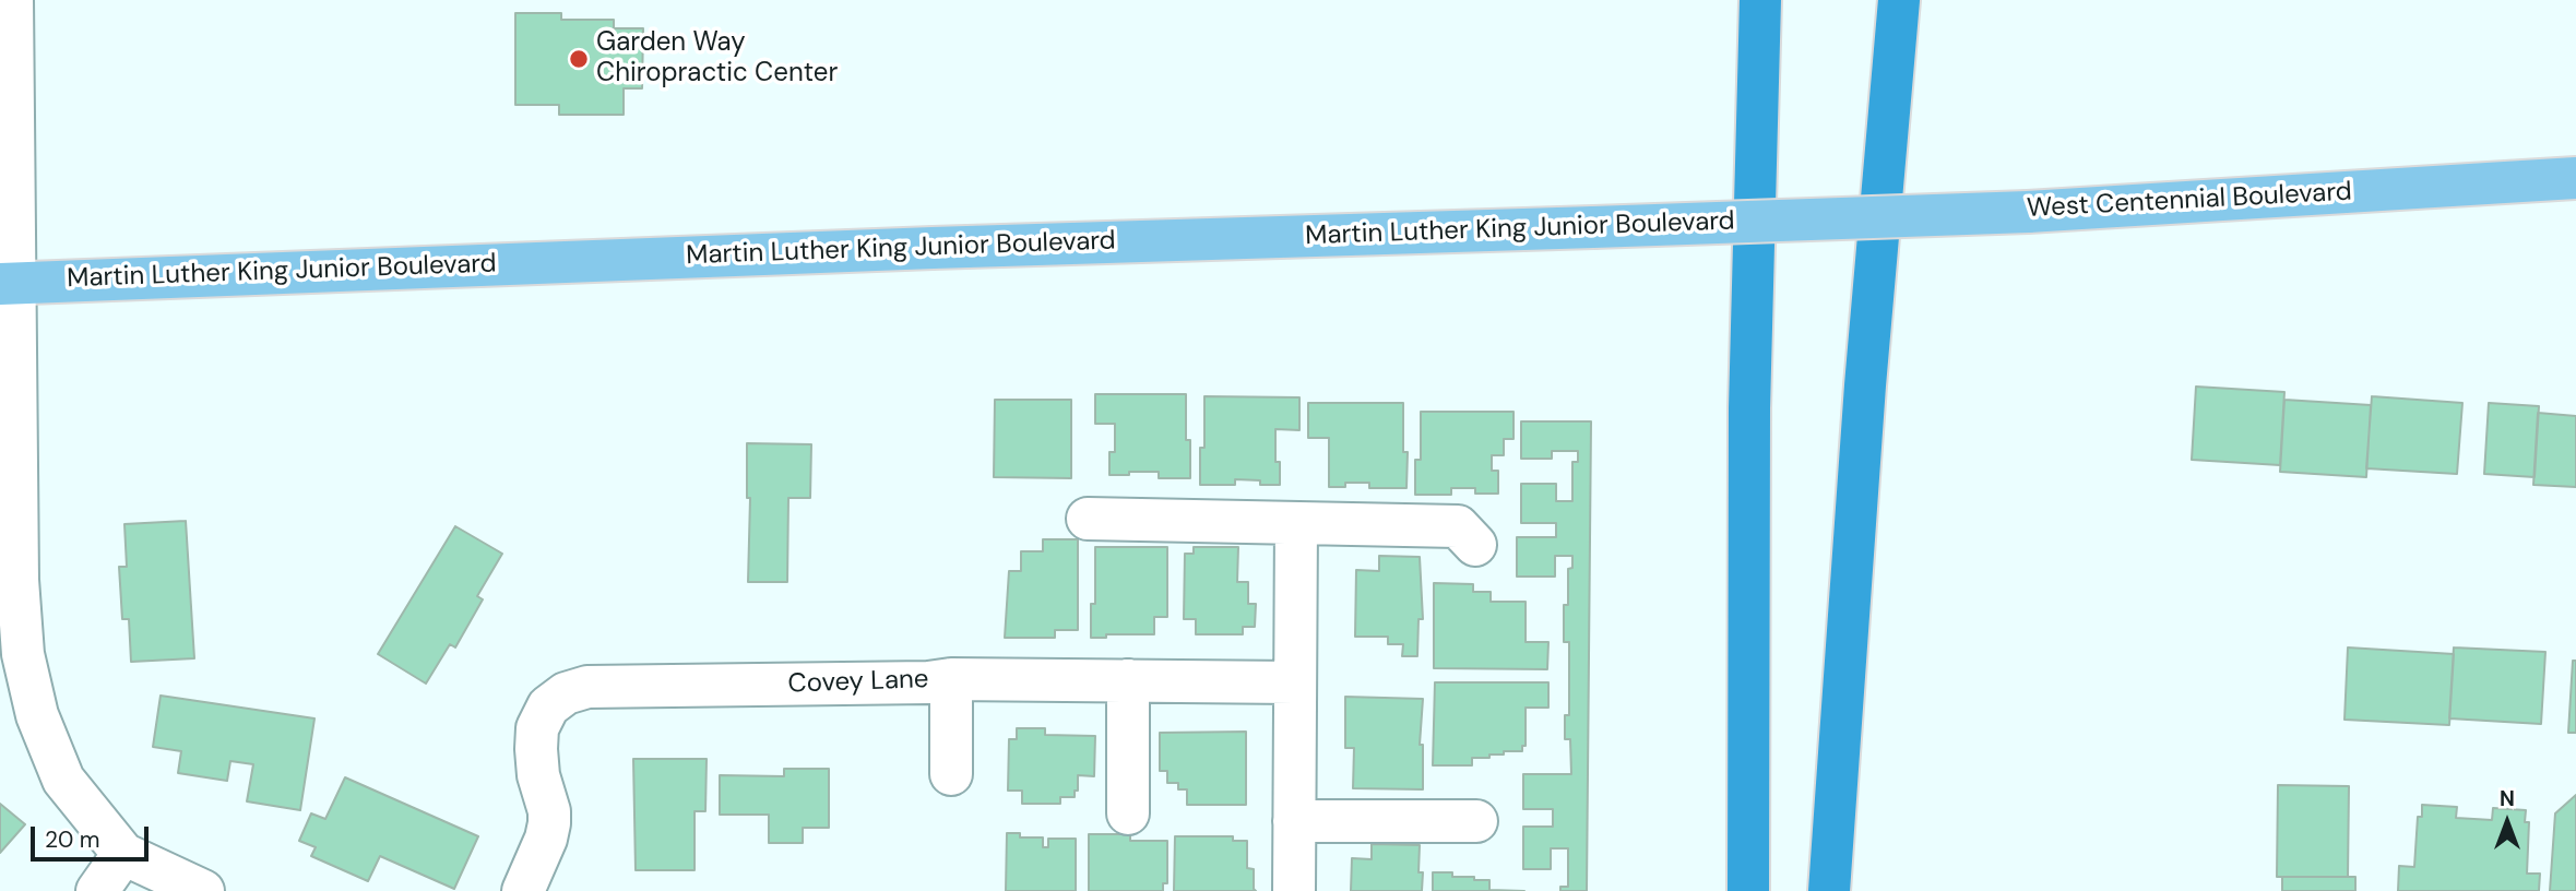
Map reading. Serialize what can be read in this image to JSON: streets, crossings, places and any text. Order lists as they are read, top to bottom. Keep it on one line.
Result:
{"streets":{"main road":["West Centennial Boulevard","Martin Luther King Junior Boulevard"],"street":["Covey Lane"]},"crossings":[["West Centennial Boulevard","Martin Luther King Junior Boulevard"]],"places":["Garden Way Chiropractic Center"],"scale_bar":"20 m","north":"top"}
